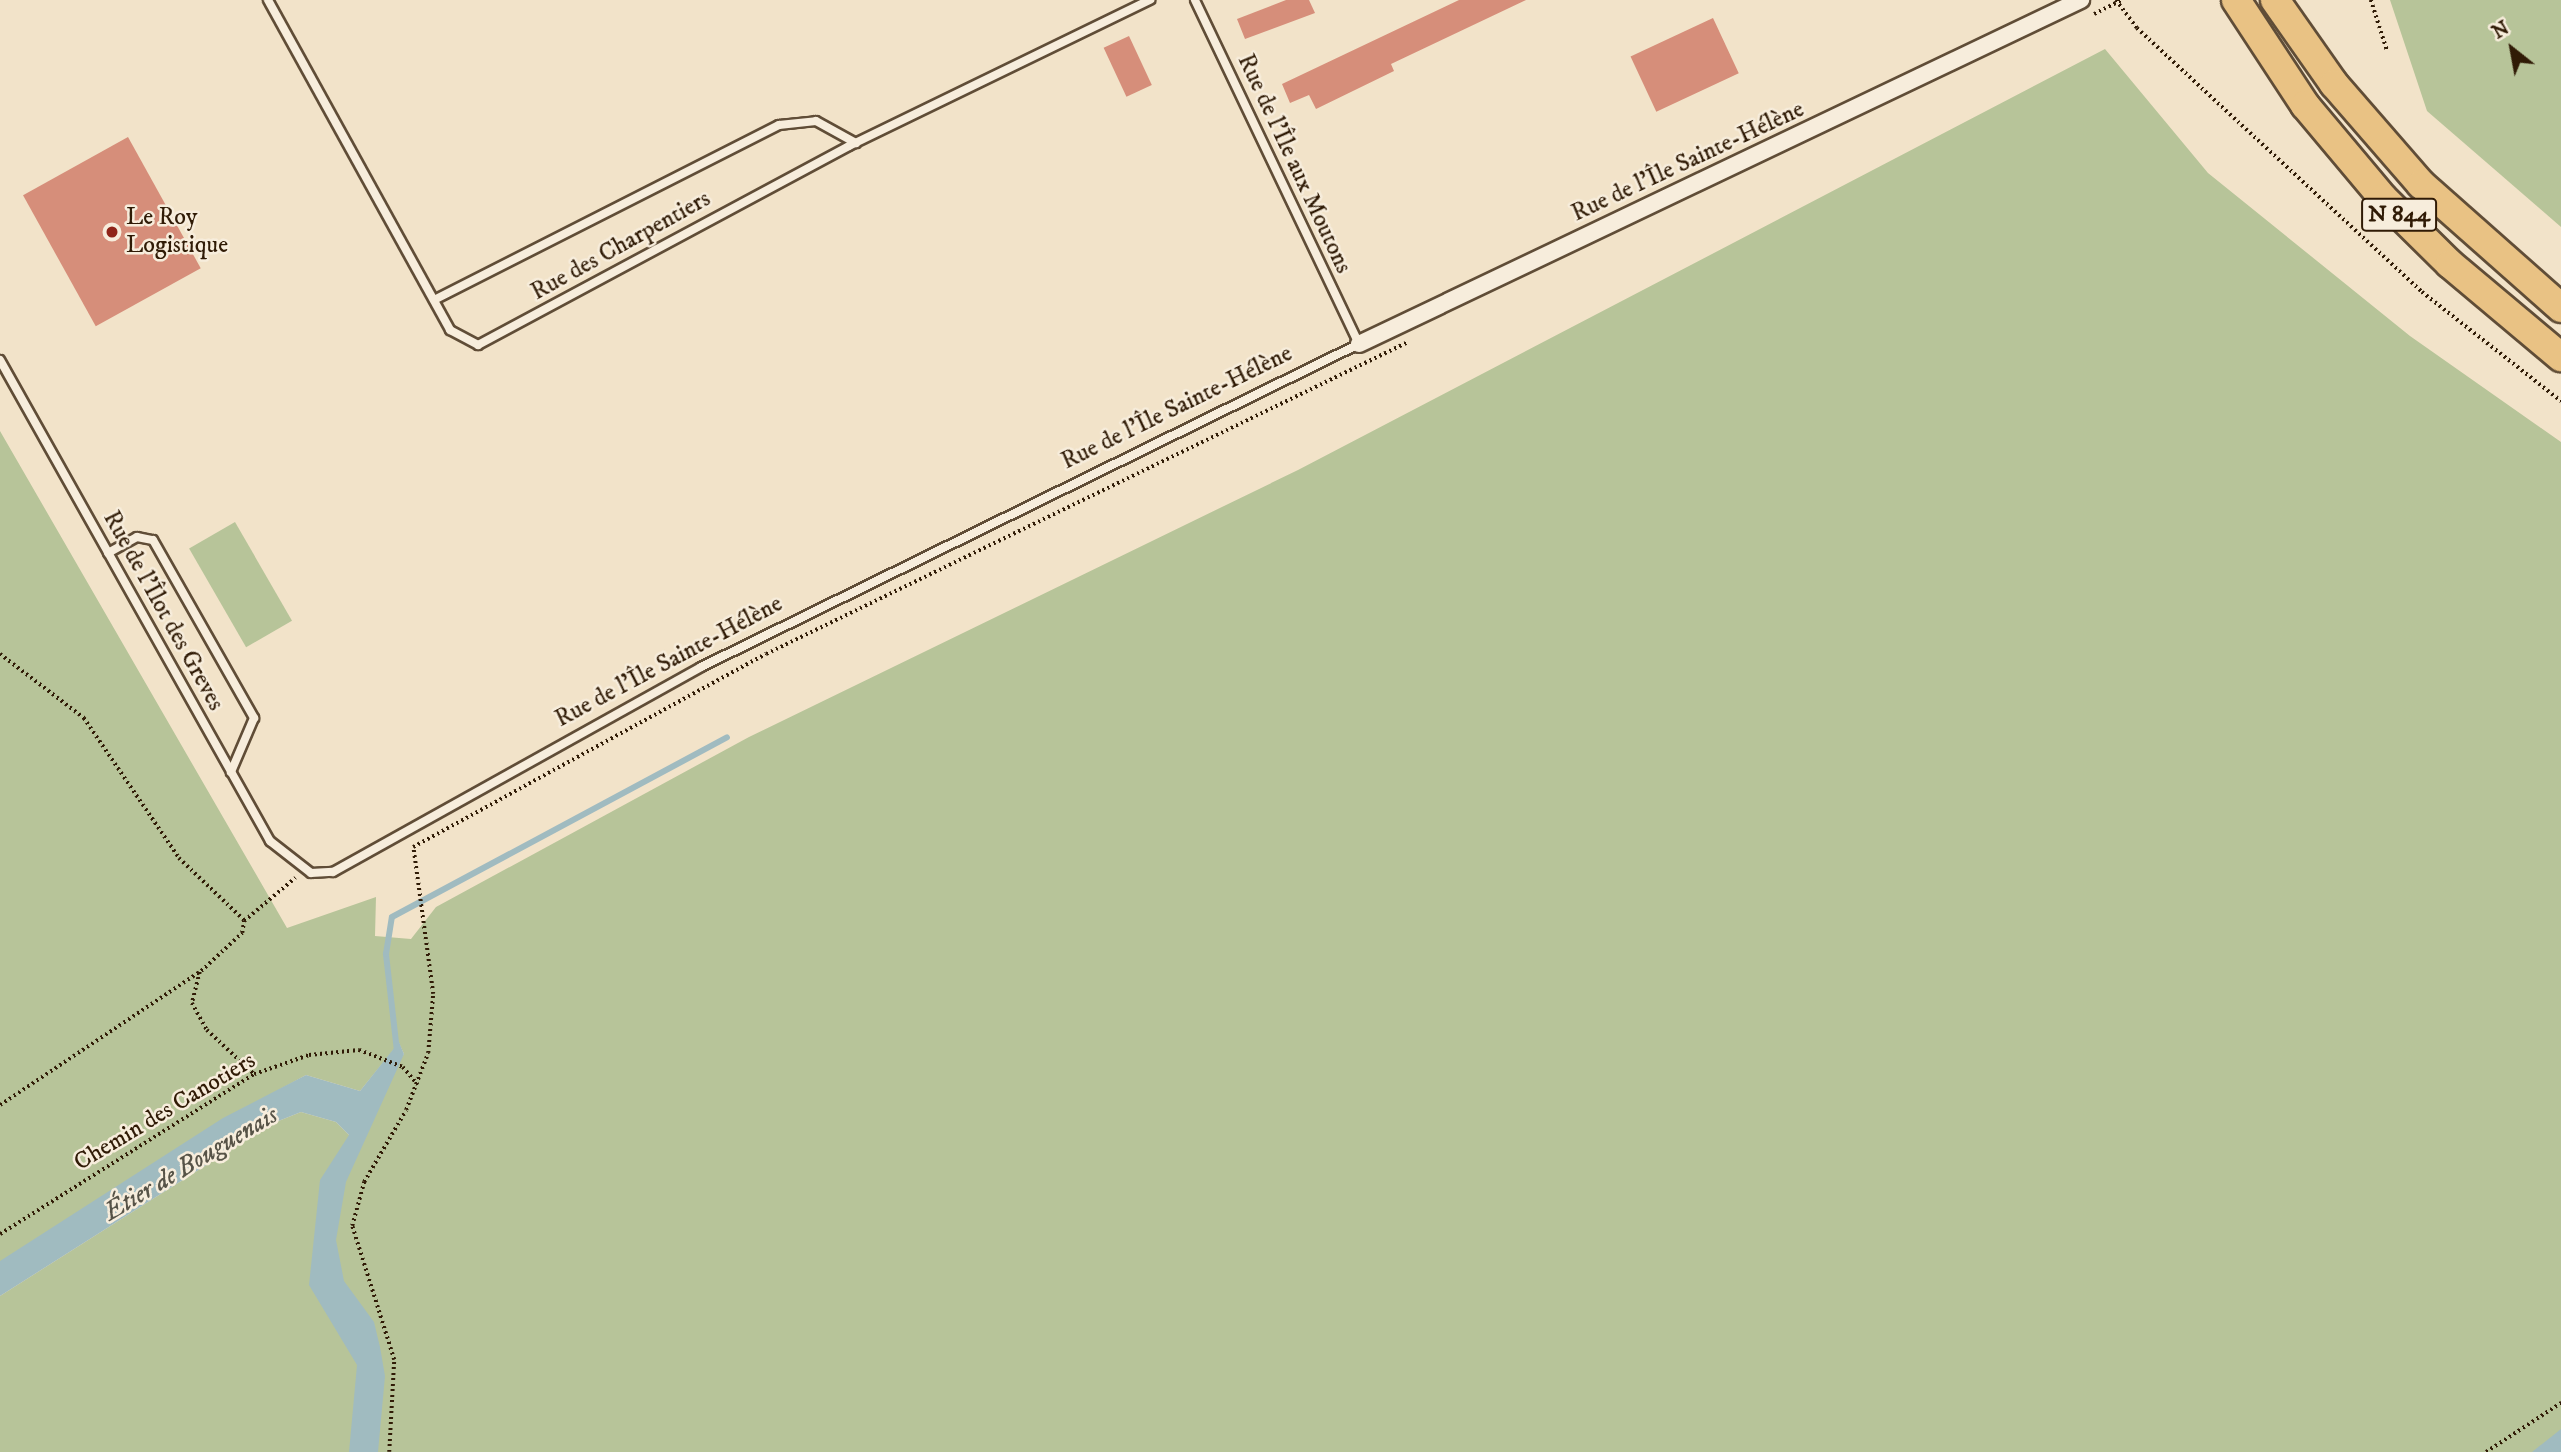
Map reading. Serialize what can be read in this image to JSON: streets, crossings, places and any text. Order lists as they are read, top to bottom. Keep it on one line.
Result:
{"streets":{"highway":["N 844"],"street":["Rue de l'Île Sainte-Hélène"],"lane":["Rue de l'Île aux Moutons","Rue des Charpentiers","Rue de l'Îlot des Greves"],"path":["Chemin des Canotiers"]},"crossings":[["Rue de l'Île Sainte-Hélène","Rue de l'Île aux Moutons"],["Rue de l'Île Sainte-Hélène","Rue de l'Îlot des Greves"]],"water":["Étier de Bouguenais"],"places":["Le Roy Logistique"],"north":"top left"}
